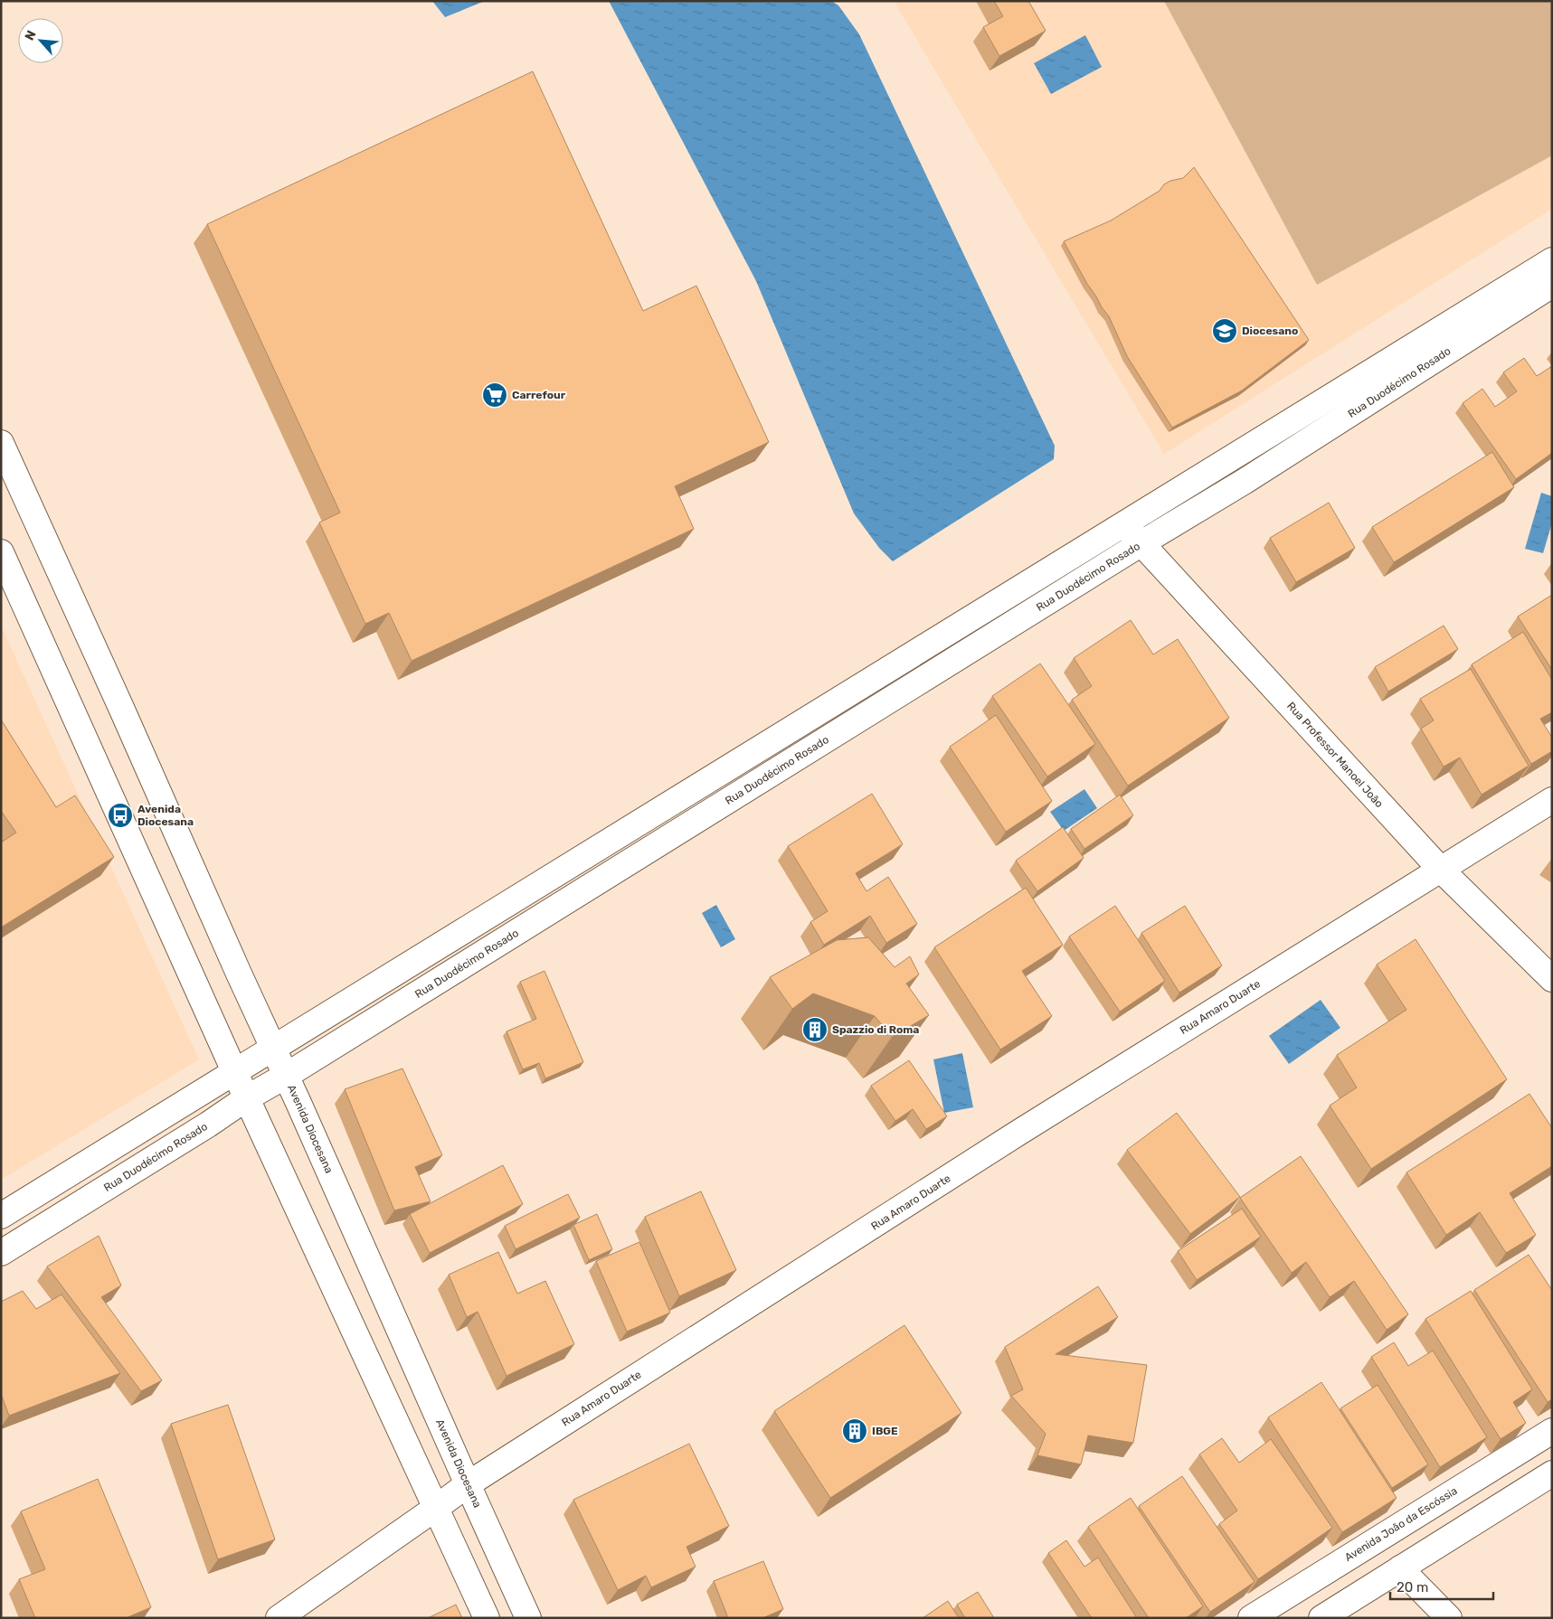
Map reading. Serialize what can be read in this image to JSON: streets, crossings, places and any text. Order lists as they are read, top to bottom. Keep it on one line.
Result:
{"streets":{"street":["Rua Duodécimo Rosado","Rua Professor Manoel João","Rua Amaro Duarte","Avenida Diocesana","Avenida João da Escóssia"]},"crossings":[["Rua Duodécimo Rosado","Rua Professor Manoel João"],["Rua Duodécimo Rosado","Avenida Diocesana"],["Rua Professor Manoel João","Rua Amaro Duarte"],["Rua Amaro Duarte","Avenida Diocesana"]],"places":{"school or university":["Diocesano"],"supermarket":["Carrefour"],"bus stop":["Avenida Diocesana"],"building":["Spazzio di Roma","IBGE"]},"scale_bar":"20 m","north":"top left"}
